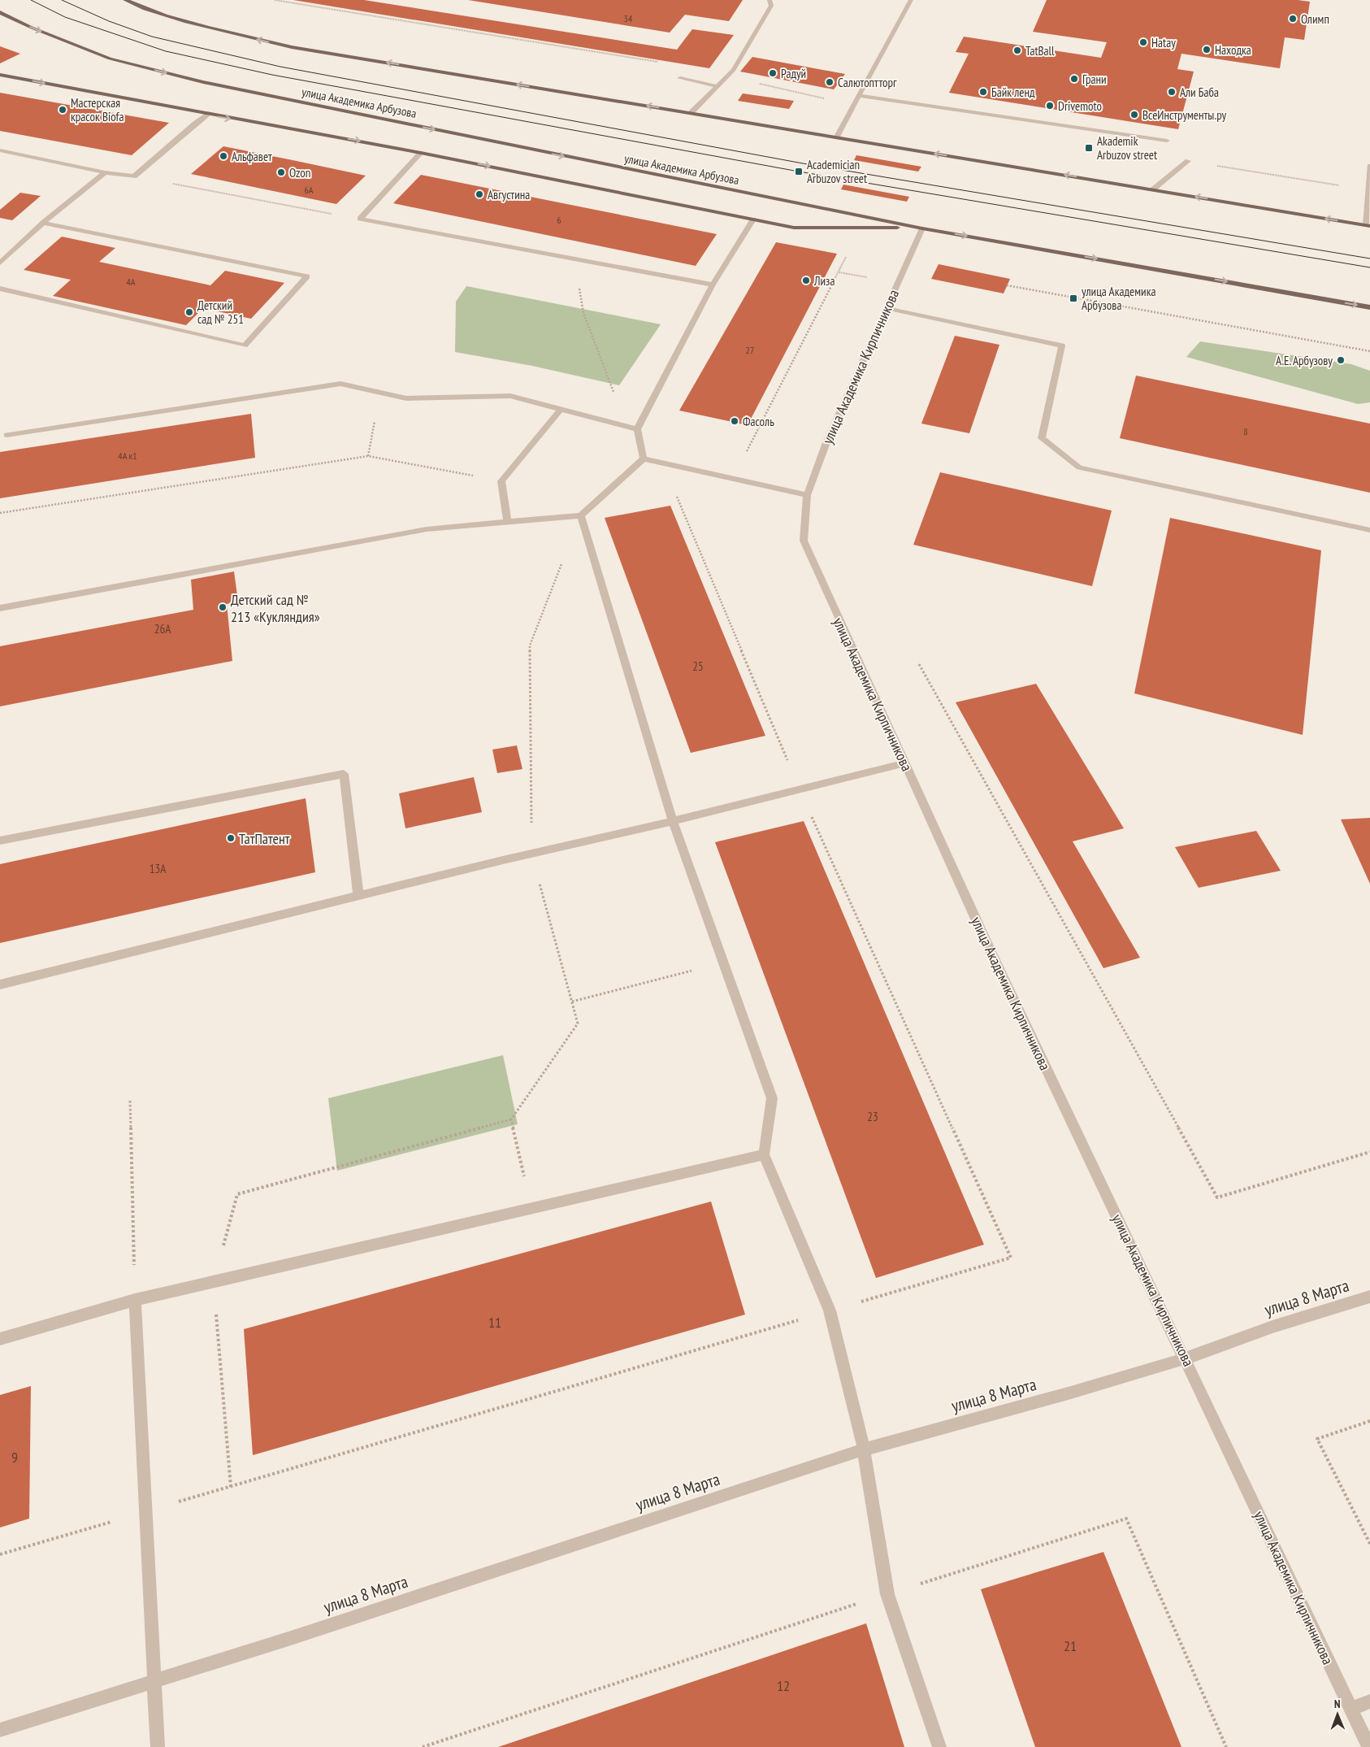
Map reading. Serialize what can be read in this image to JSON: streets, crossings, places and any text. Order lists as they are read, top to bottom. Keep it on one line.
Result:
{"streets":{"main road":["улица Академика Арбузова"],"street":["улица Академика Кирпичникова","улица 8 Марта"]},"crossings":[["улица Академика Арбузова","улица Академика Кирпичникова"],["улица Академика Кирпичникова","улица 8 Марта"]],"places":{"other":["Олимп","Hatay","Находка","TatBall","Радуй","Грани","Салютоптторг","Байк ленд","Али Баба","Drivemoto","Мастерская красок Biofa","ВсеИнструменты.ру","Альфавет","Ozon","Августина","Лиза","Детский сад № 251","А.Е. Арбузову","Фасоль","Детский сад № 213 «Кукляндия»","ТатПатент"],"transit":["Akademik Arbuzov street","Academician Arbuzov street","улица Академика Арбузова"]},"house_numbers":["34","6А","6","4А","27","8","4А к1","26А","25","13А","23","11","9","21","12"],"north":"top"}
